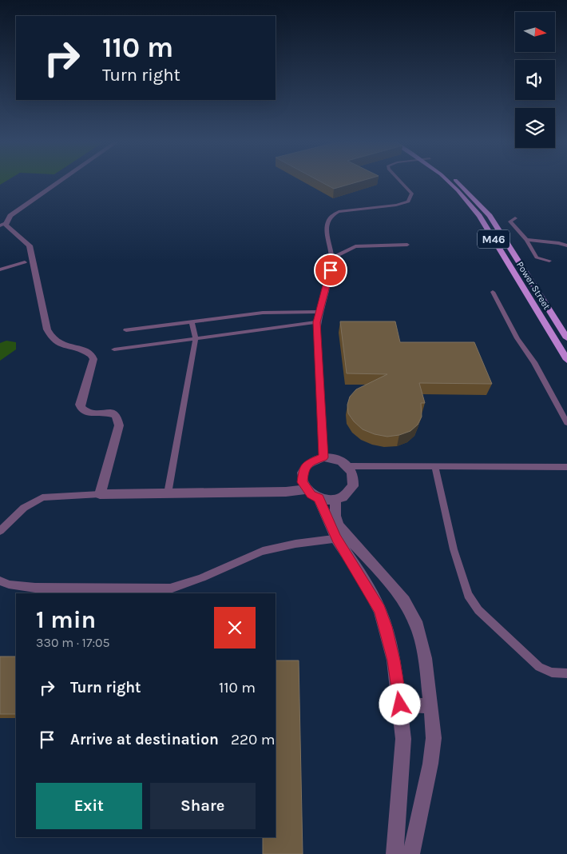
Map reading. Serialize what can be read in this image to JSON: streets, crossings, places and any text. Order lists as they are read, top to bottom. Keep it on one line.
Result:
{"streets":{"main road":["M46","Power Street"]},"north":"right","page":{"turn":["110 m","Turn right"],"heading":["1 min","330 m · 17:05"],"list":[{"name":"Turn right","value":"110 m"},{"name":"Arrive at destination","value":"220 m"}],"buttons":["Exit","Share"]}}
